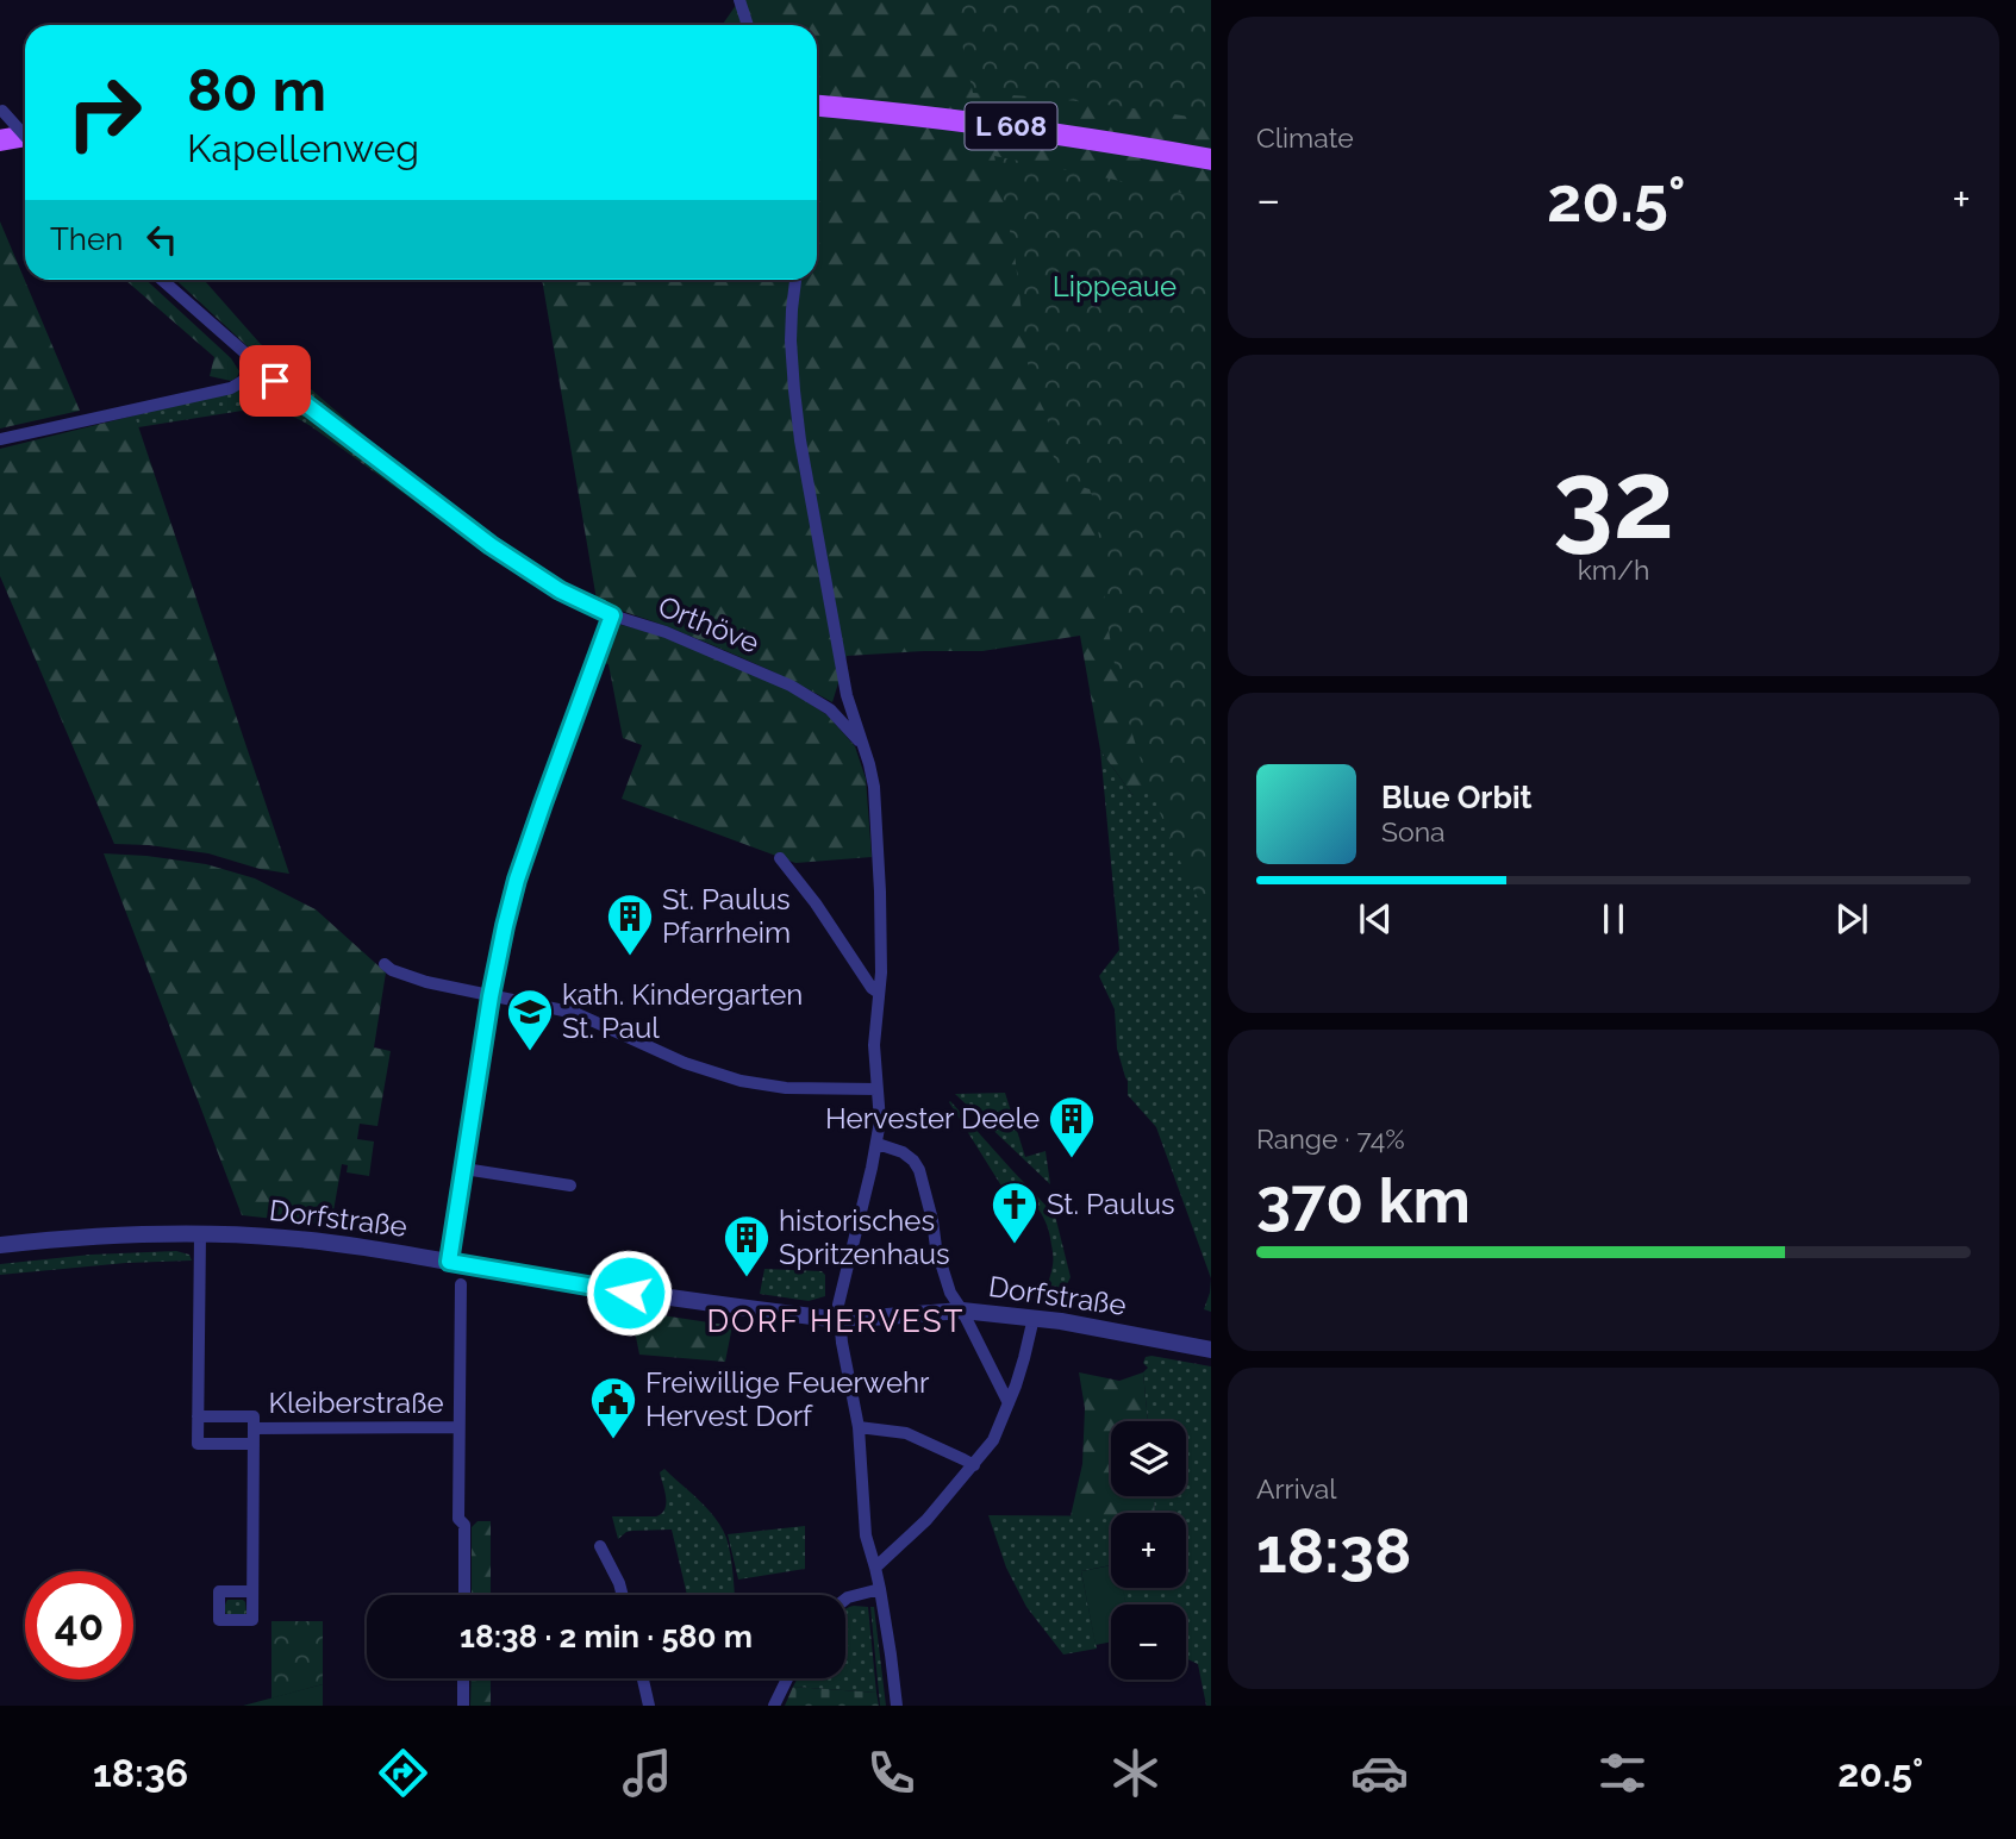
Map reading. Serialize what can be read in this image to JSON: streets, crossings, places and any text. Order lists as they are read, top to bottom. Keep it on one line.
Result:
{"streets":{"main road":["L 608"],"street":["Orthöve","Dorfstraße","Kleiberstraße"]},"districts":["DORF HERVEST"],"parks":["Lippeaue"],"places":{"building":["St. Paulus Pfarrheim","Hervester Deele","historisches Spritzenhaus"],"school or university":["kath. Kindergarten St. Paul"],"church":["St. Paulus"],"public building":["Freiwillige Feuerwehr Hervest Dorf"]},"page":{"tile":["Climate",["32","km/h"],["Range · 74%","370 km"],["Arrival","18:38"]],"turn":["80 m","Kapellenweg"],"heat":["−","20.5°","+"],"then":"Then","song":["Blue Orbit","Sona"],"map_buttons":["+","−"],"limit":"40","trip":"18:38 · 2 min · 580 m","tabs":["18:36","20.5°"]}}
